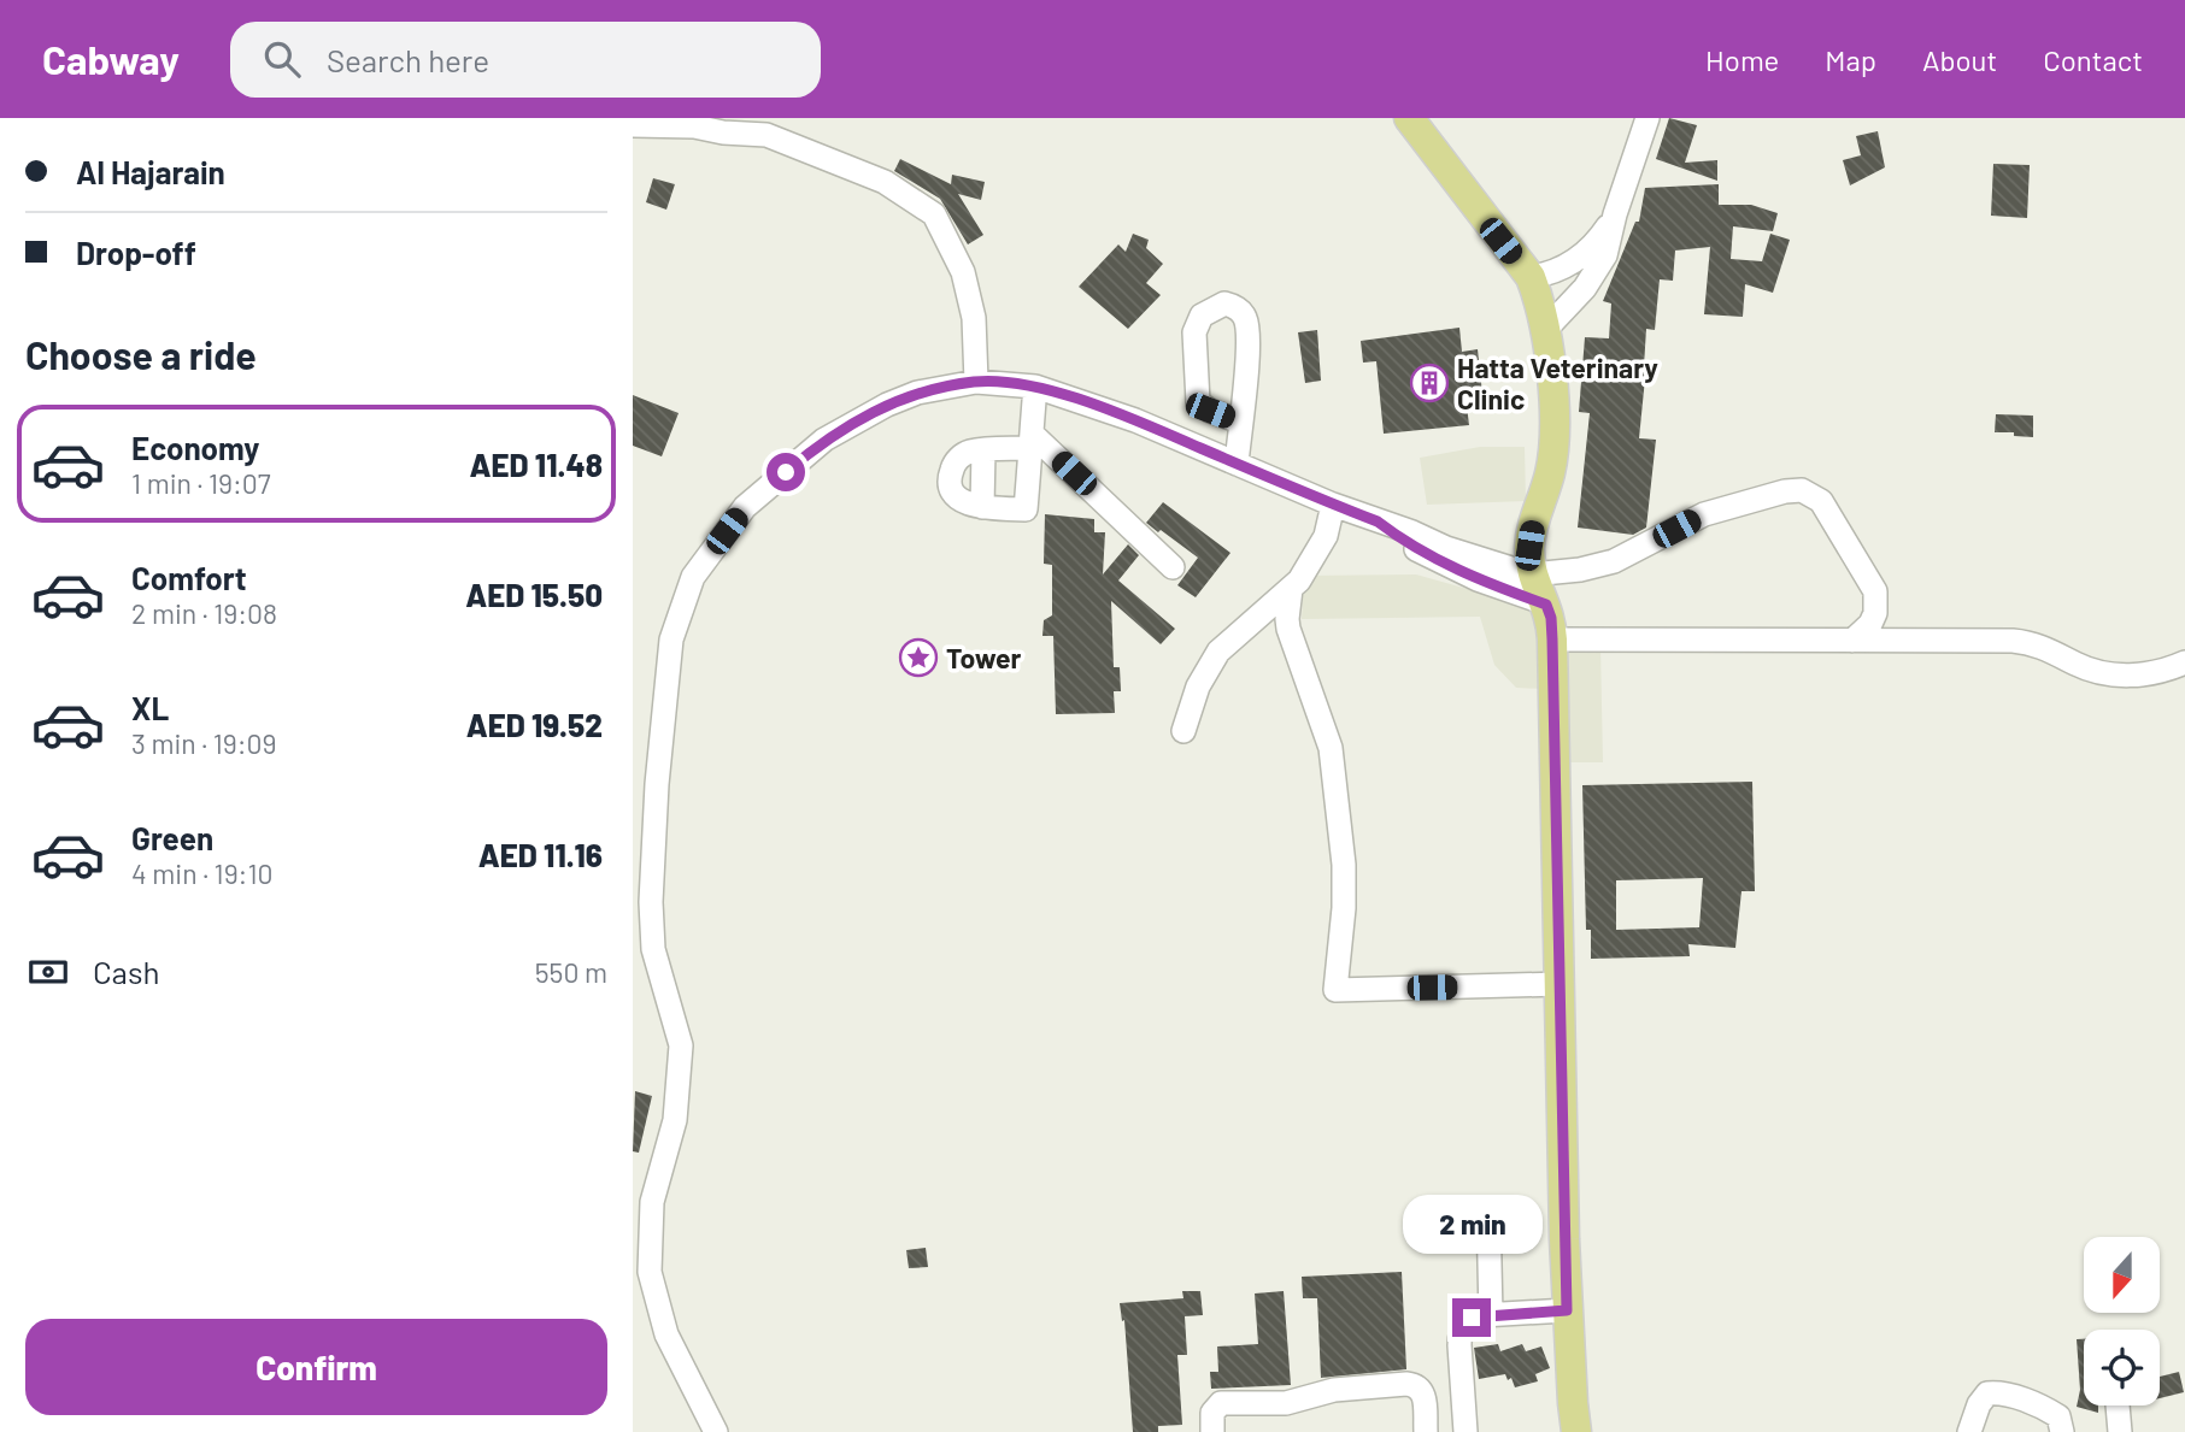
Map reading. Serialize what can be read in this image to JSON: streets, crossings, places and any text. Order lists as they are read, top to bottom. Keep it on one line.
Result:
{"places":{"building":["Hatta Veterinary Clinic"],"place":["Tower"]},"north":"bottom","page":{"header":"Cabway","search":"Search here","nav":["Home","Map","About","Contact"],"banner":["Al Hajarain","Drop-off"],"heading":"Choose a ride","list":[{"name":"Economy","note":"1 min · 19:07","value":"AED 11.48"},{"name":"Comfort","note":"2 min · 19:08","value":"AED 15.50"},{"name":"XL","note":"3 min · 19:09","value":"AED 19.52"},{"name":"Green","note":"4 min · 19:10","value":"AED 11.16"}],"pay":["Cash","550 m"],"bubble":"2 min","buttons":"Confirm"}}
